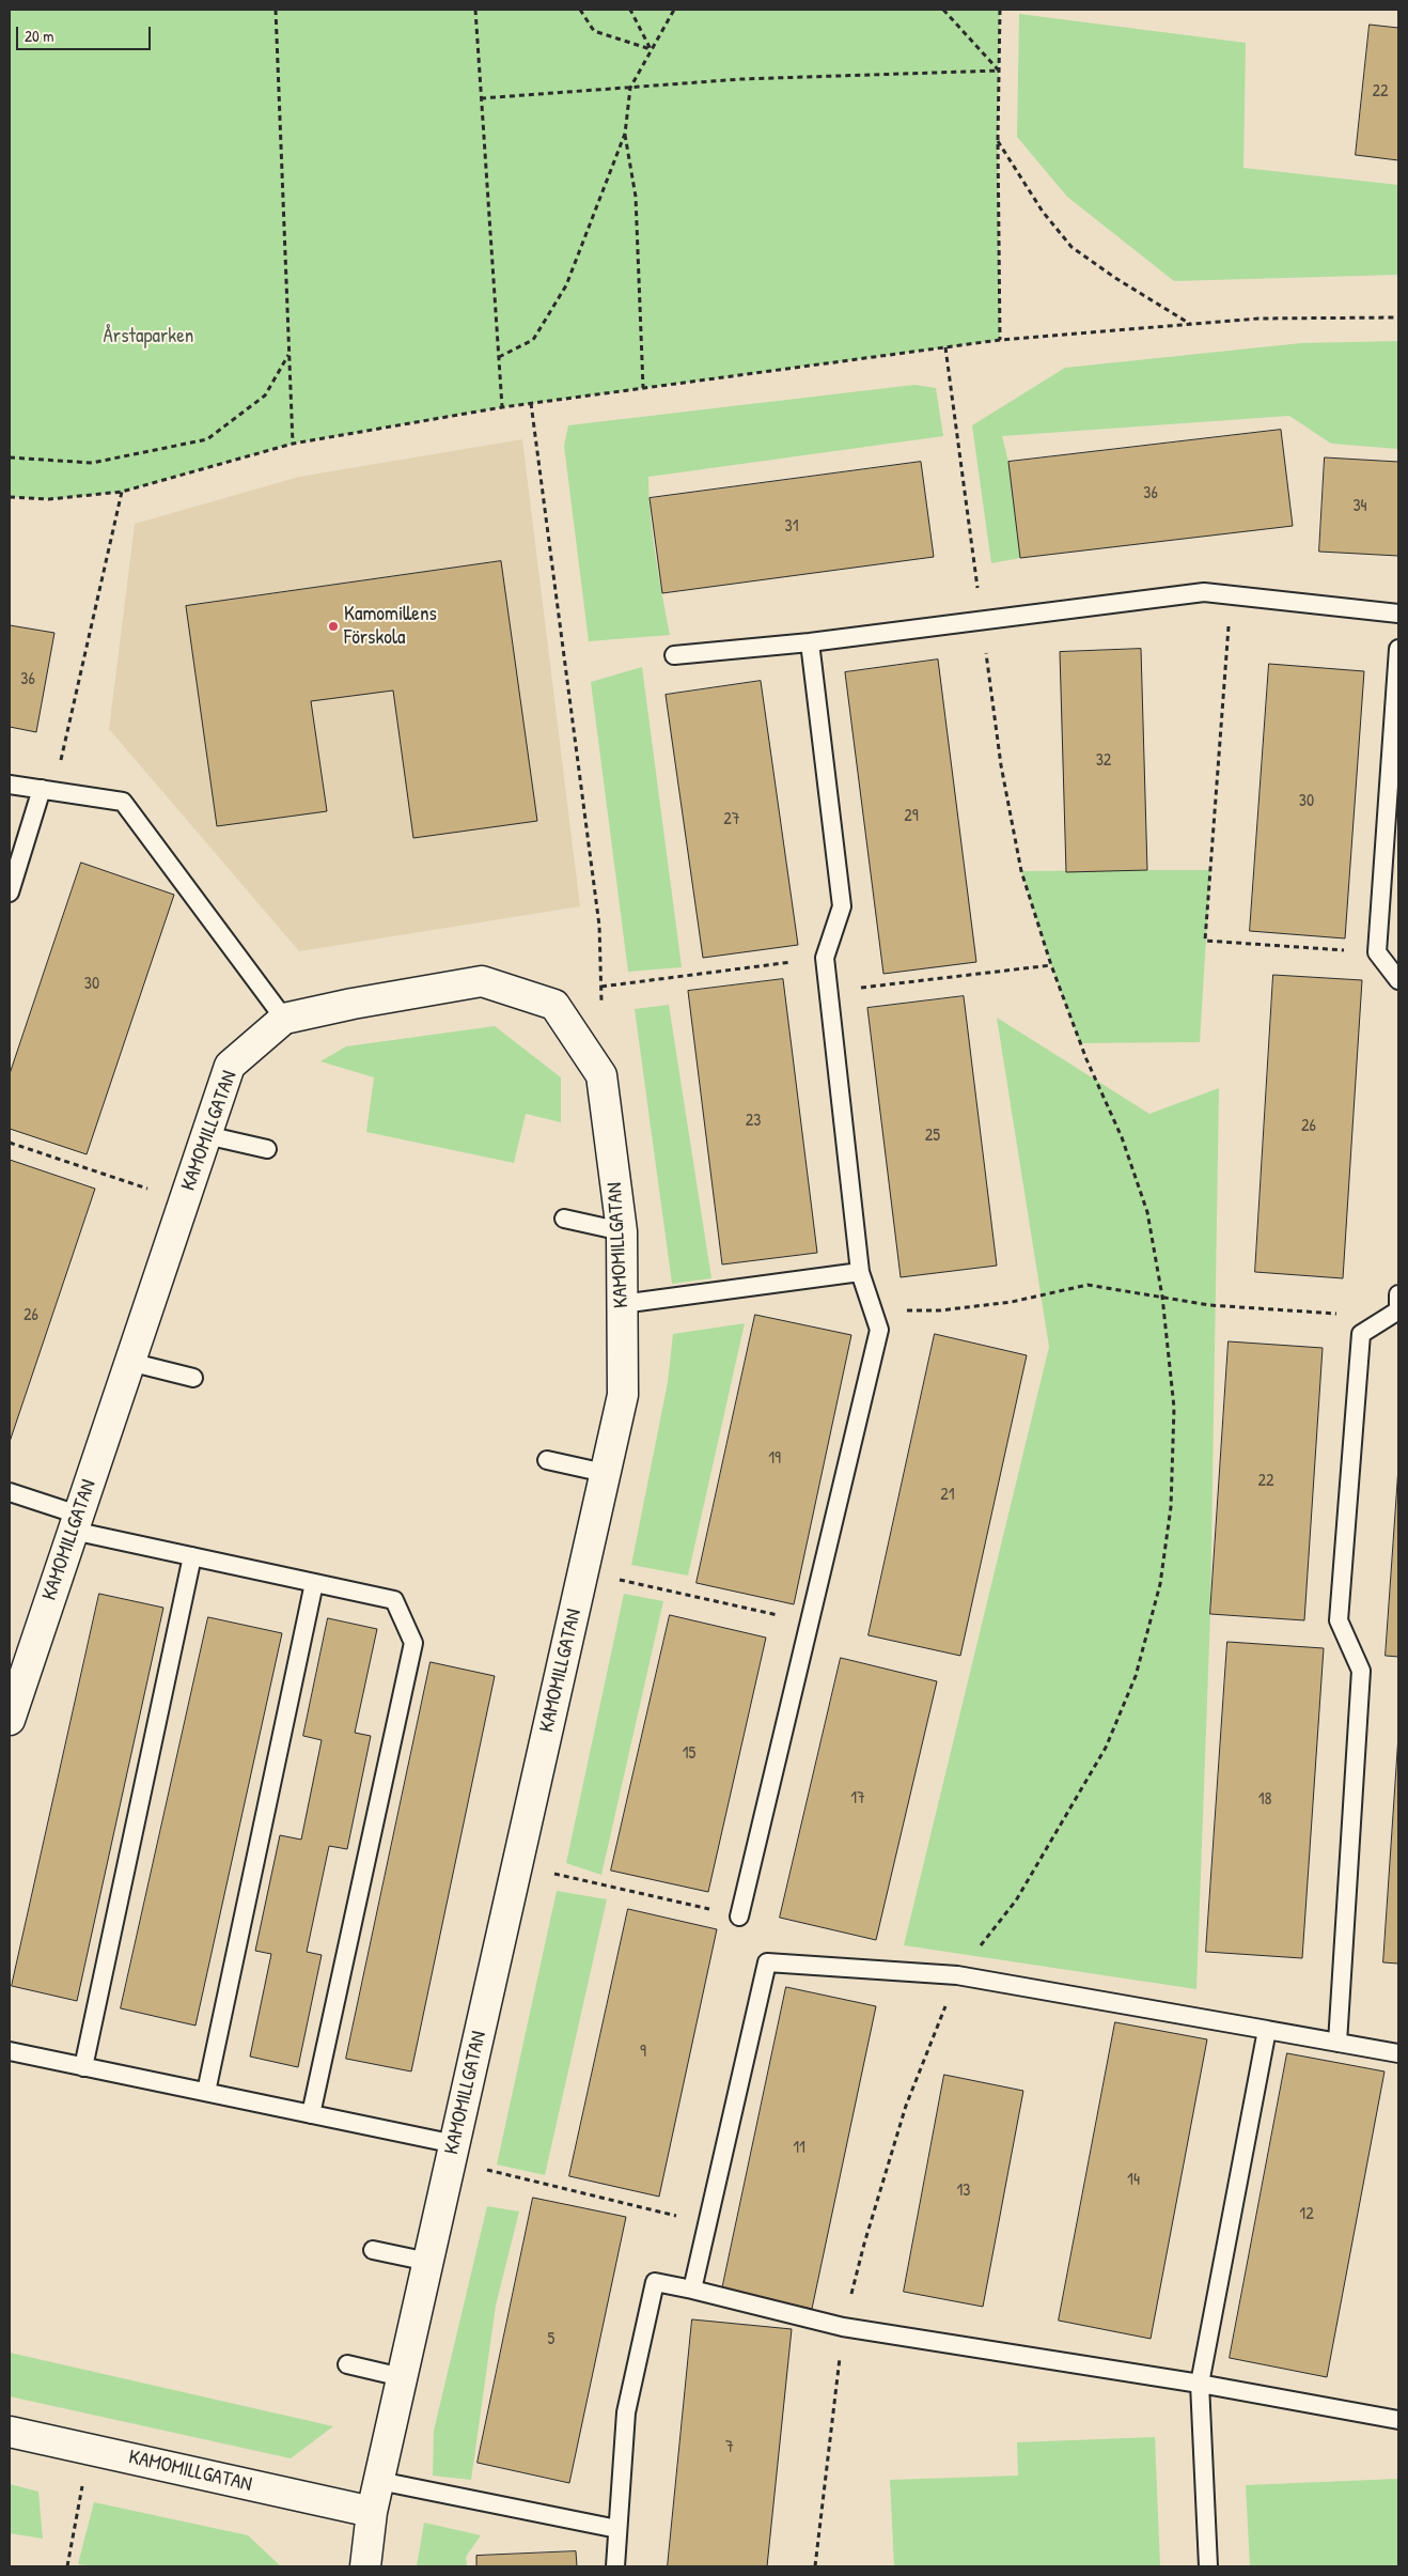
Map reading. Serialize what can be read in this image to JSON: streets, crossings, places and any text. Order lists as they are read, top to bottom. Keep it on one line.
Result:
{"streets":{"street":["KAMOMILLGATAN"]},"parks":["Årstaparken"],"places":["Kamomillens Förskola"],"house_numbers":["22","36","34","31","36","32","30","29","27","30","23","26","25","26","19","22","21","15","17","18","9","11","14","13","12","5","7"],"scale_bar":"20 m"}
